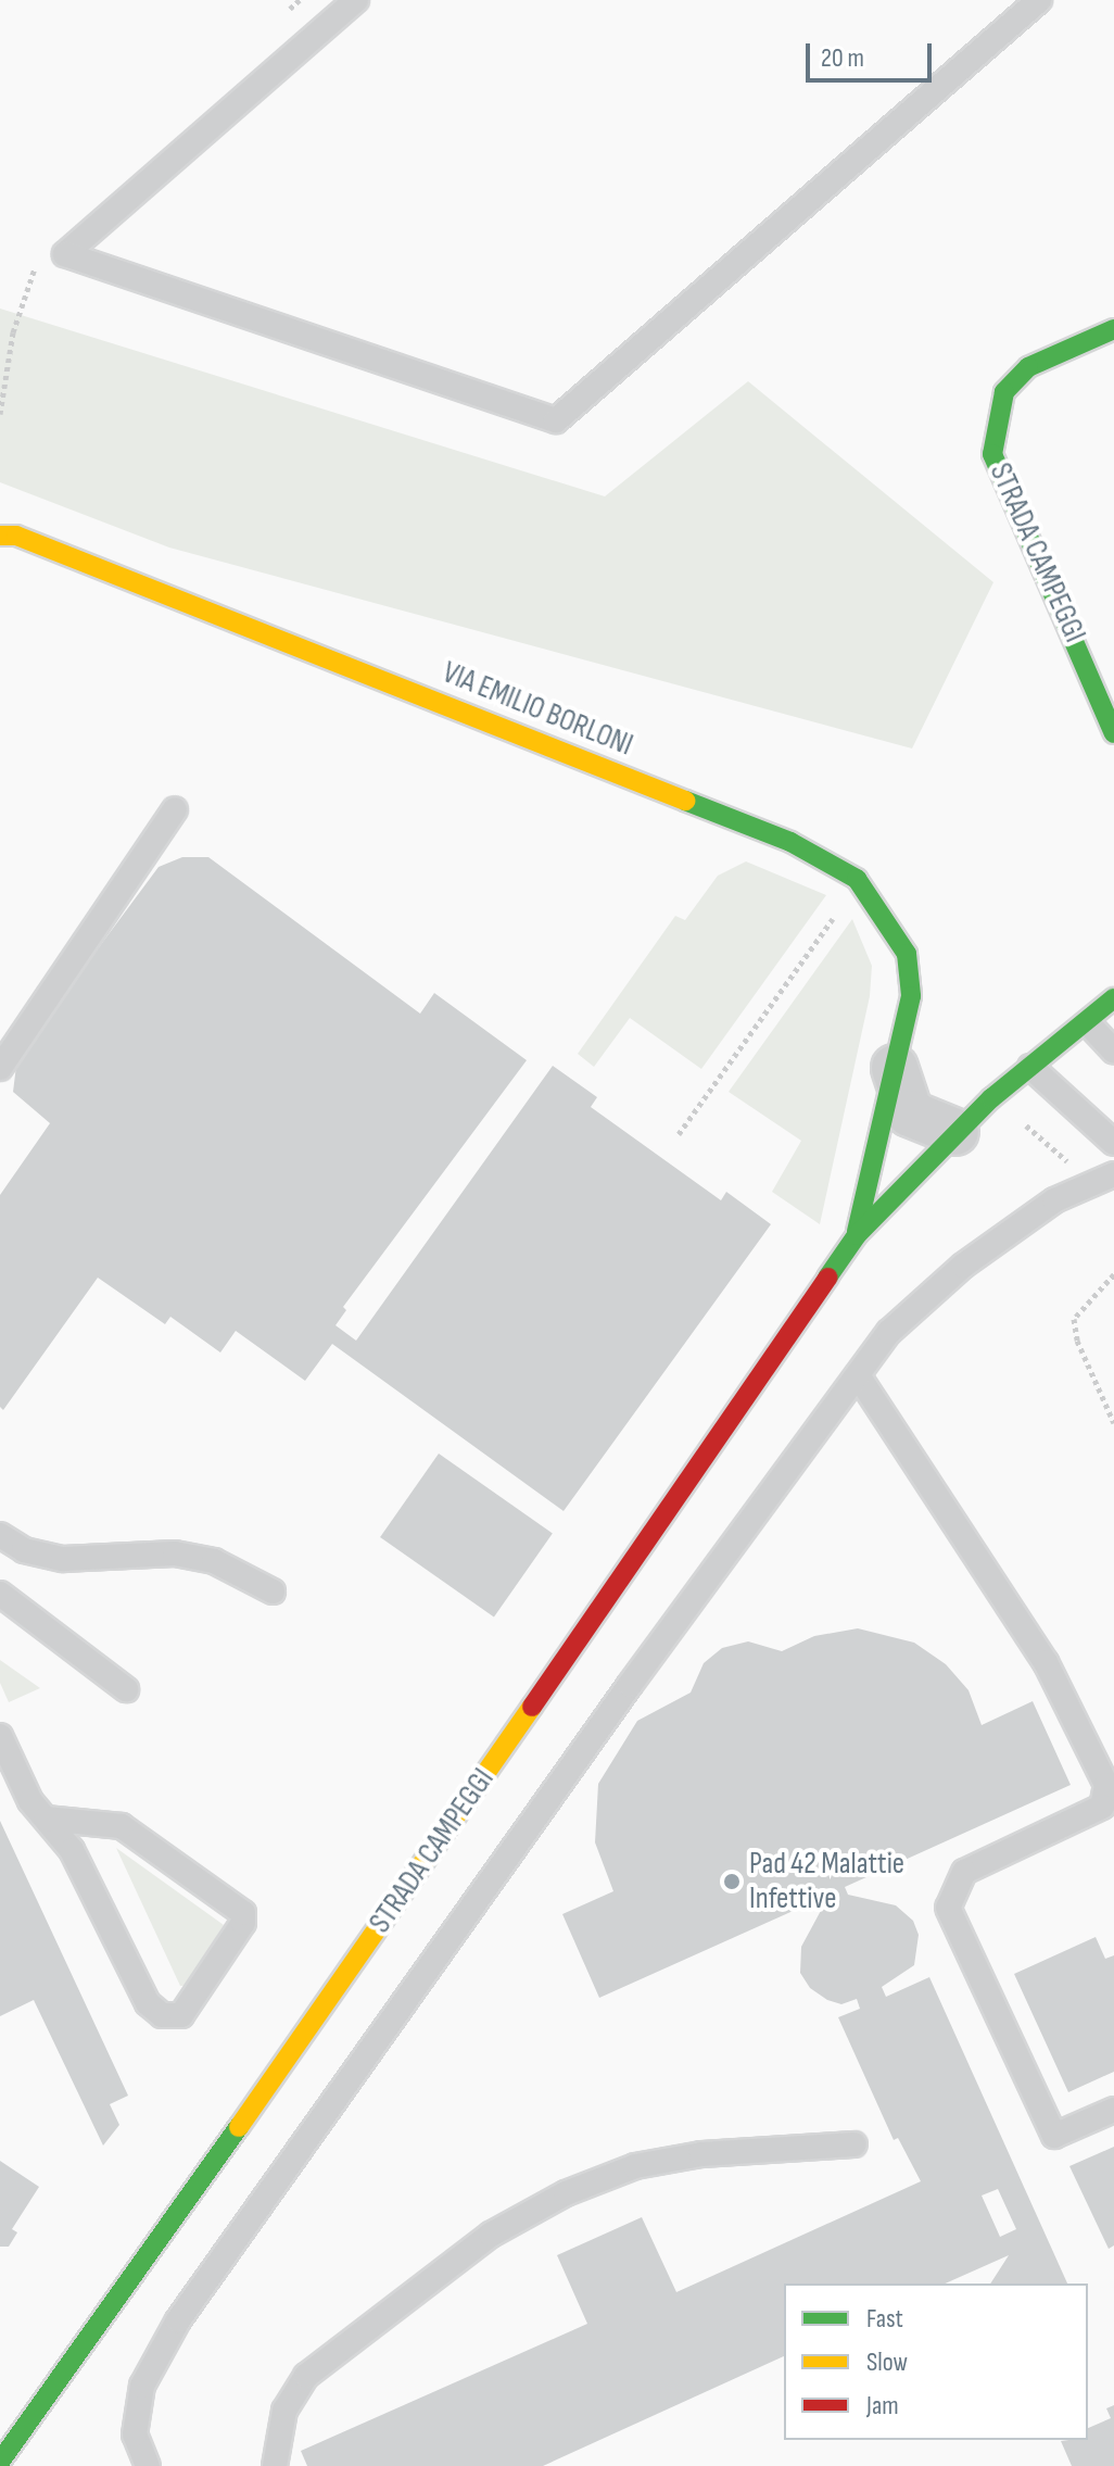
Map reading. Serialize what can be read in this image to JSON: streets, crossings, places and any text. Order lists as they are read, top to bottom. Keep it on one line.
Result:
{"streets":{"street":["STRADA CAMPEGGI","VIA EMILIO BORLONI"]},"crossings":[["STRADA CAMPEGGI","VIA EMILIO BORLONI"]],"places":["Pad 42 Malattie Infettive"],"legend":["Fast","Slow","Jam"],"scale_bar":"20 m"}
